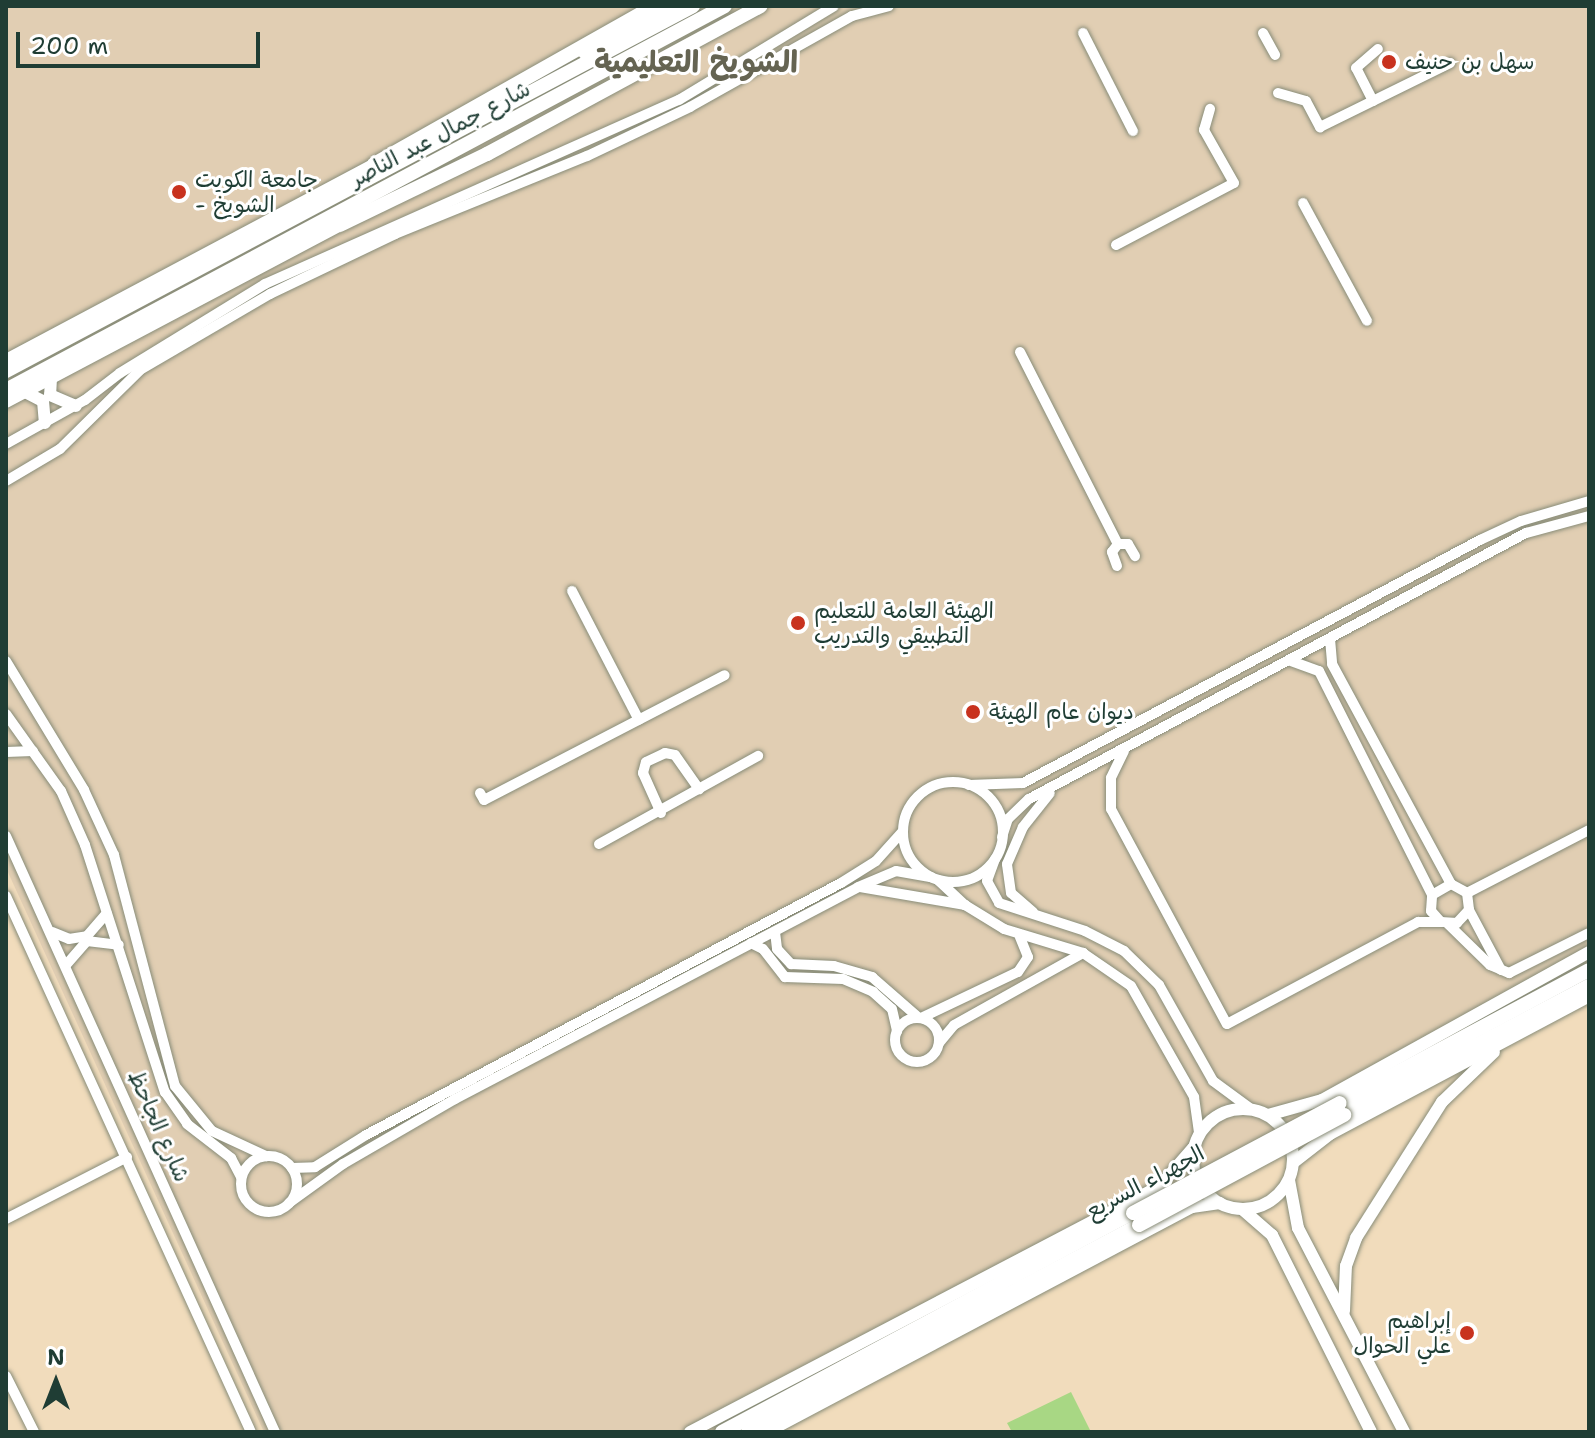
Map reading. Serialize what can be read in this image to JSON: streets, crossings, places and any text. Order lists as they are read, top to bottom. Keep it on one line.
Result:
{"streets":{"highway":["شارع جمال عبد الناصر","الجهراء السريع"],"street":["شارع الجاحظ"]},"districts":["الشويخ التعليمية"],"places":["سهل بن حنيف","جامعة الكويت - الشويخ","الهيئة العامة للتعليم التطبيقي والتدريب","ديوان عام الهيئة","إبراهيم علي الحوال"],"scale_bar":"200 m","north":"top"}
